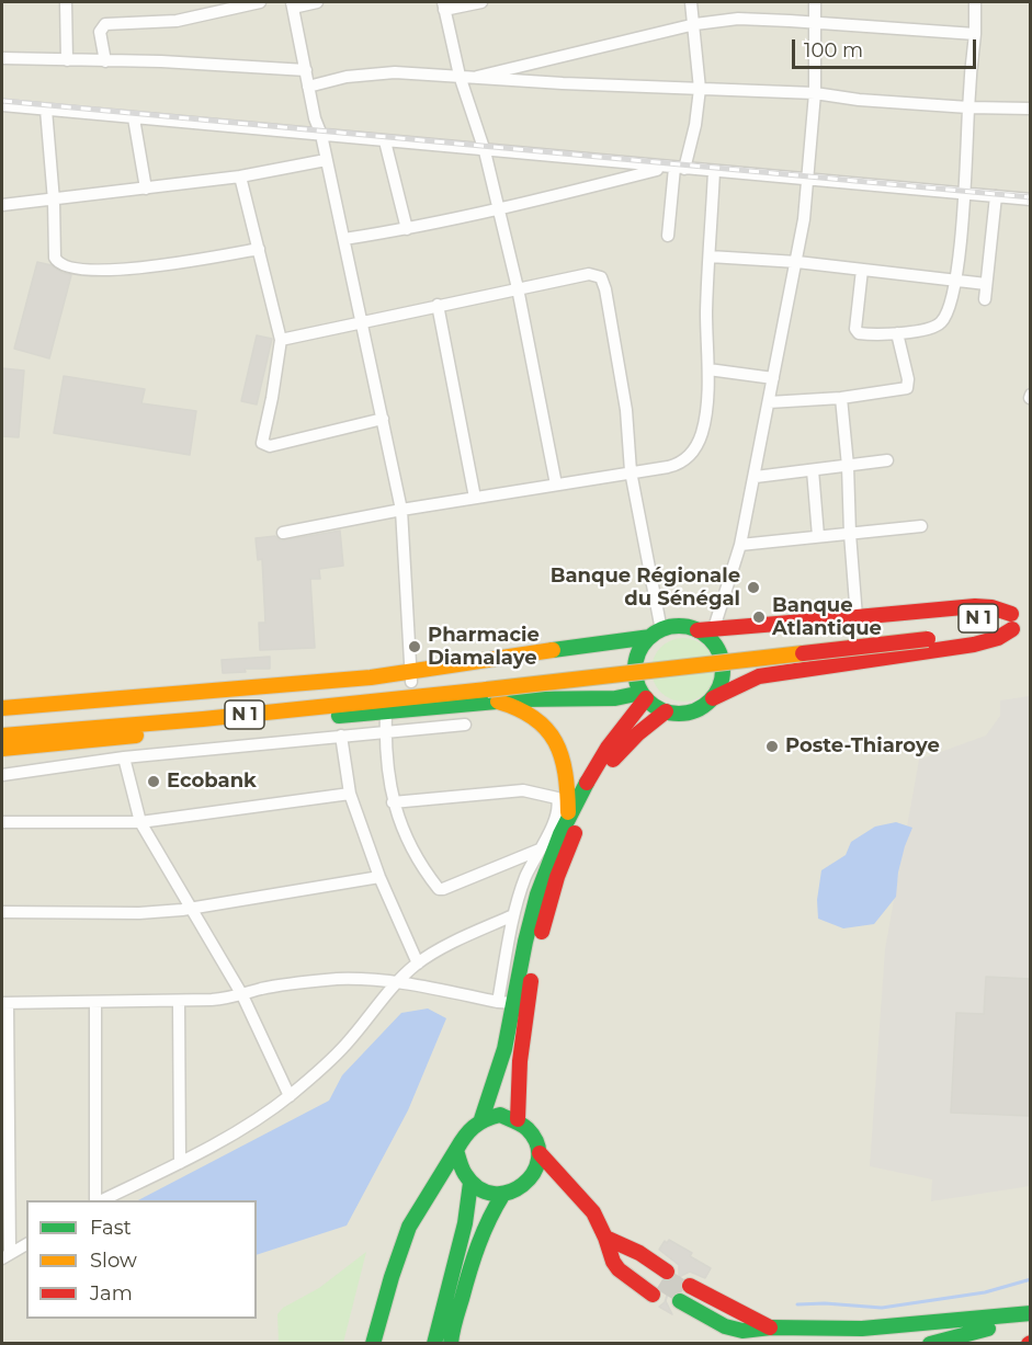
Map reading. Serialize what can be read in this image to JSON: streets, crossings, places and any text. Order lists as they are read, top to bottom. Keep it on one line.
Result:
{"streets":{"main road":["N 1"]},"places":["Banque Régionale du Sénégal","Banque Atlantique","Pharmacie Diamalaye","Poste-Thiaroye","Ecobank"],"legend":["Fast","Slow","Jam"],"scale_bar":"100 m"}
